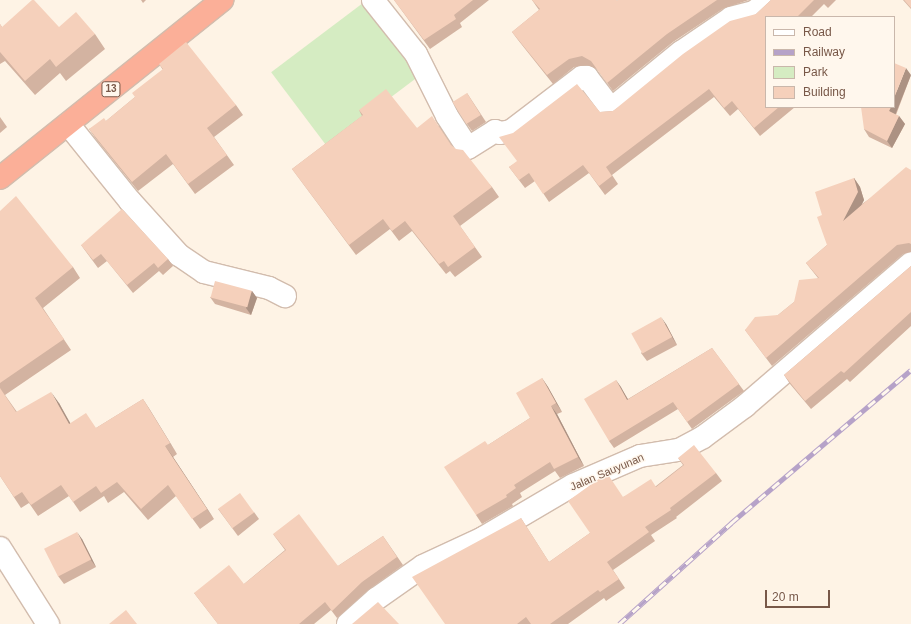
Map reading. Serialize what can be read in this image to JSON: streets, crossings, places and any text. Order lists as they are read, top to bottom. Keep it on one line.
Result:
{"streets":{"highway":["13"],"street":["Jalan Sauyunan"]},"legend":["Road","Railway","Park","Building"],"scale_bar":"20 m"}
